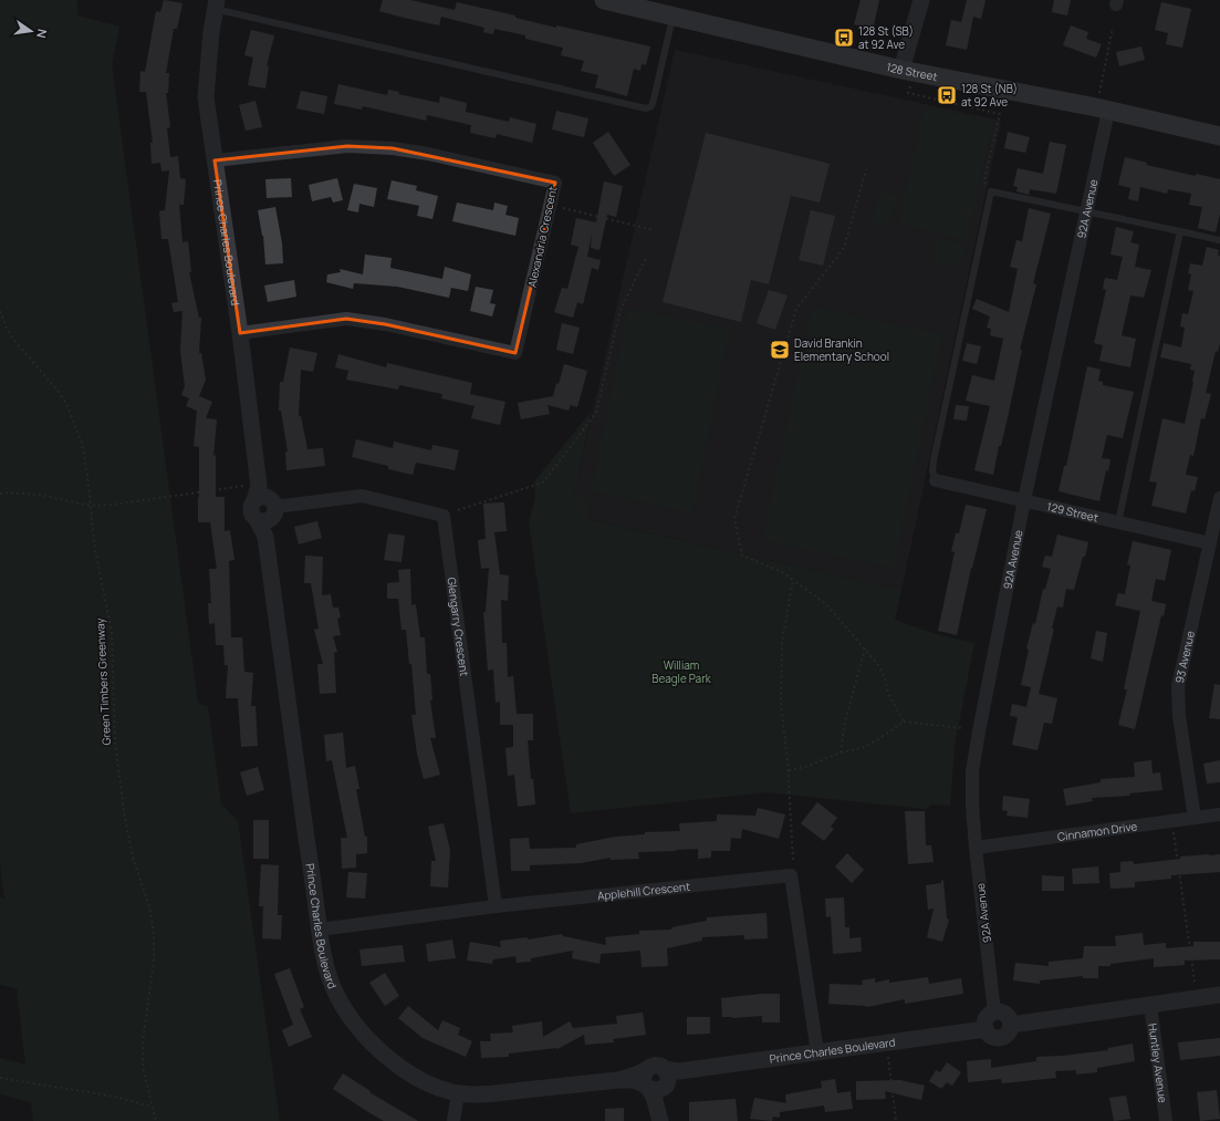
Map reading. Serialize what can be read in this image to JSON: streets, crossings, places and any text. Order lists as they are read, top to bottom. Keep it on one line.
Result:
{"streets":{"main road":["128 Street"],"street":["92A Avenue","Alexandria Crescent","Prince Charles Boulevard","129 Street","Glengarry Crescent","93 Avenue","Cinnamon Drive","Applehill Crescent","Huntley Avenue"],"path":["Green Timbers Greenway"]},"crossings":[["128 Street","92A Avenue"],["92A Avenue","Prince Charles Boulevard"],["92A Avenue","129 Street"],["92A Avenue","Cinnamon Drive"],["Alexandria Crescent","Prince Charles Boulevard"],["Prince Charles Boulevard","Glengarry Crescent"],["Prince Charles Boulevard","Applehill Crescent"],["129 Street","93 Avenue"],["Glengarry Crescent","Applehill Crescent"],["93 Avenue","Cinnamon Drive"]],"parks":["William Beagle Park"],"places":{"bus stop":["128 St (SB) at 92 Ave","128 St (NB) at 92 Ave"],"school or university":["David Brankin Elementary School"]},"north":"right"}
